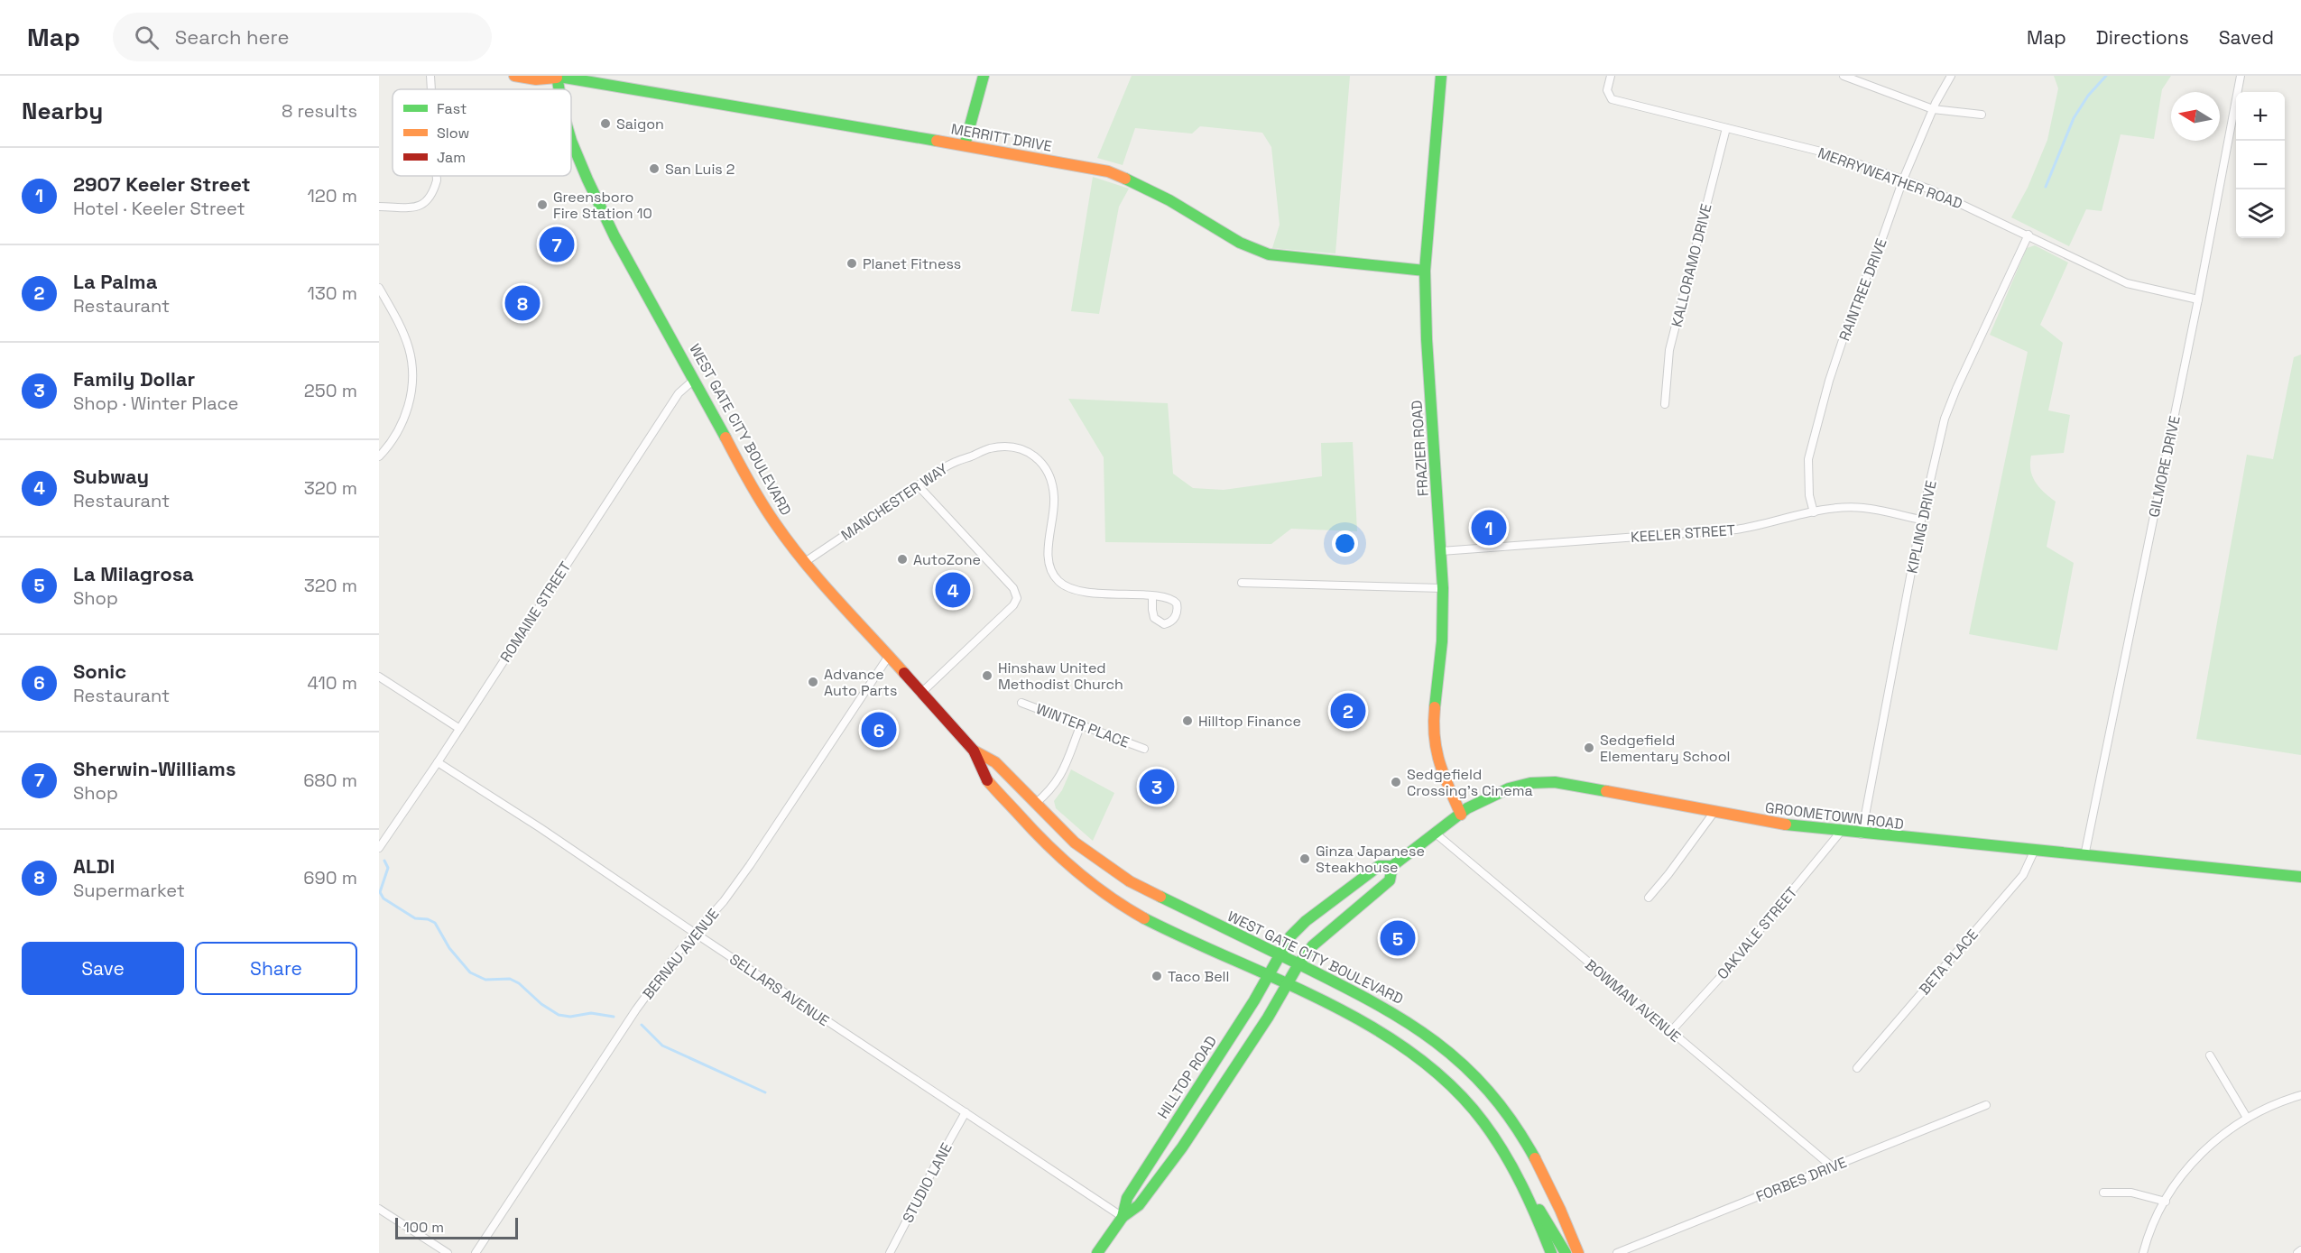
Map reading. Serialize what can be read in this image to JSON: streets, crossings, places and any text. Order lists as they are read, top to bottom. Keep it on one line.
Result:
{"streets":{"main road":["MERRITT DRIVE","WEST GATE CITY BOULEVARD","FRAZIER ROAD","GROOMETOWN ROAD","HILLTOP ROAD"],"street":["MERRYWEATHER ROAD","KALLORAMO DRIVE","RAINTREE DRIVE","GILMORE DRIVE","MANCHESTER WAY","KIPLING DRIVE","KEELER STREET","ROMAINE STREET","WINTER PLACE","OAKVALE STREET","BERNAU AVENUE","BETA PLACE","SELLARS AVENUE","BOWMAN AVENUE","FORBES DRIVE","STUDIO LANE"]},"crossings":[["MERRITT DRIVE","WEST GATE CITY BOULEVARD"],["MERRITT DRIVE","FRAZIER ROAD"],["MERRYWEATHER ROAD","KALLORAMO DRIVE"],["MERRYWEATHER ROAD","RAINTREE DRIVE"],["MERRYWEATHER ROAD","GILMORE DRIVE"],["MERRYWEATHER ROAD","KIPLING DRIVE"],["RAINTREE DRIVE","KEELER STREET"],["WEST GATE CITY BOULEVARD","MANCHESTER WAY"],["WEST GATE CITY BOULEVARD","ROMAINE STREET"],["WEST GATE CITY BOULEVARD","GROOMETOWN ROAD"],["WEST GATE CITY BOULEVARD","BERNAU AVENUE"],["WEST GATE CITY BOULEVARD","HILLTOP ROAD"],["FRAZIER ROAD","KEELER STREET"],["FRAZIER ROAD","GROOMETOWN ROAD"],["GILMORE DRIVE","GROOMETOWN ROAD"],["KIPLING DRIVE","KEELER STREET"],["KIPLING DRIVE","GROOMETOWN ROAD"],["ROMAINE STREET","SELLARS AVENUE"],["GROOMETOWN ROAD","OAKVALE STREET"],["GROOMETOWN ROAD","BETA PLACE"],["GROOMETOWN ROAD","BOWMAN AVENUE"],["GROOMETOWN ROAD","HILLTOP ROAD"],["OAKVALE STREET","BOWMAN AVENUE"],["BERNAU AVENUE","SELLARS AVENUE"],["SELLARS AVENUE","HILLTOP ROAD"],["SELLARS AVENUE","STUDIO LANE"],["BOWMAN AVENUE","FORBES DRIVE"]],"places":["Saigon","San Luis 2","Greensboro Fire Station 10","Planet Fitness","AutoZone","Hinshaw United Methodist Church","Advance Auto Parts","Hilltop Finance","Sedgefield Elementary School","Sedgefield Crossing's Cinema","Ginza Japanese Steakhouse","Taco Bell"],"legend":["Fast","Slow","Jam"],"scale_bar":"100 m","north":"left","page":{"header":"Map","search":"Search here","nav":["Map","Directions","Saved"],"heading":["Nearby","8 results"],"map_buttons":["+","−"],"list":[{"mark":"1","name":"2907 Keeler Street","note":"Hotel · Keeler Street","value":"120 m"},{"mark":"2","name":"La Palma","note":"Restaurant","value":"130 m"},{"mark":"3","name":"Family Dollar","note":"Shop · Winter Place","value":"250 m"},{"mark":"4","name":"Subway","note":"Restaurant","value":"320 m"},{"mark":"5","name":"La Milagrosa","note":"Shop","value":"320 m"},{"mark":"6","name":"Sonic","note":"Restaurant","value":"410 m"},{"mark":"7","name":"Sherwin-Williams","note":"Shop","value":"680 m"},{"mark":"8","name":"ALDI","note":"Supermarket","value":"690 m"}],"pins":["7","8","1","4","2","6","3","5"],"buttons":["Save","Share"],"scale":"100 m"}}
